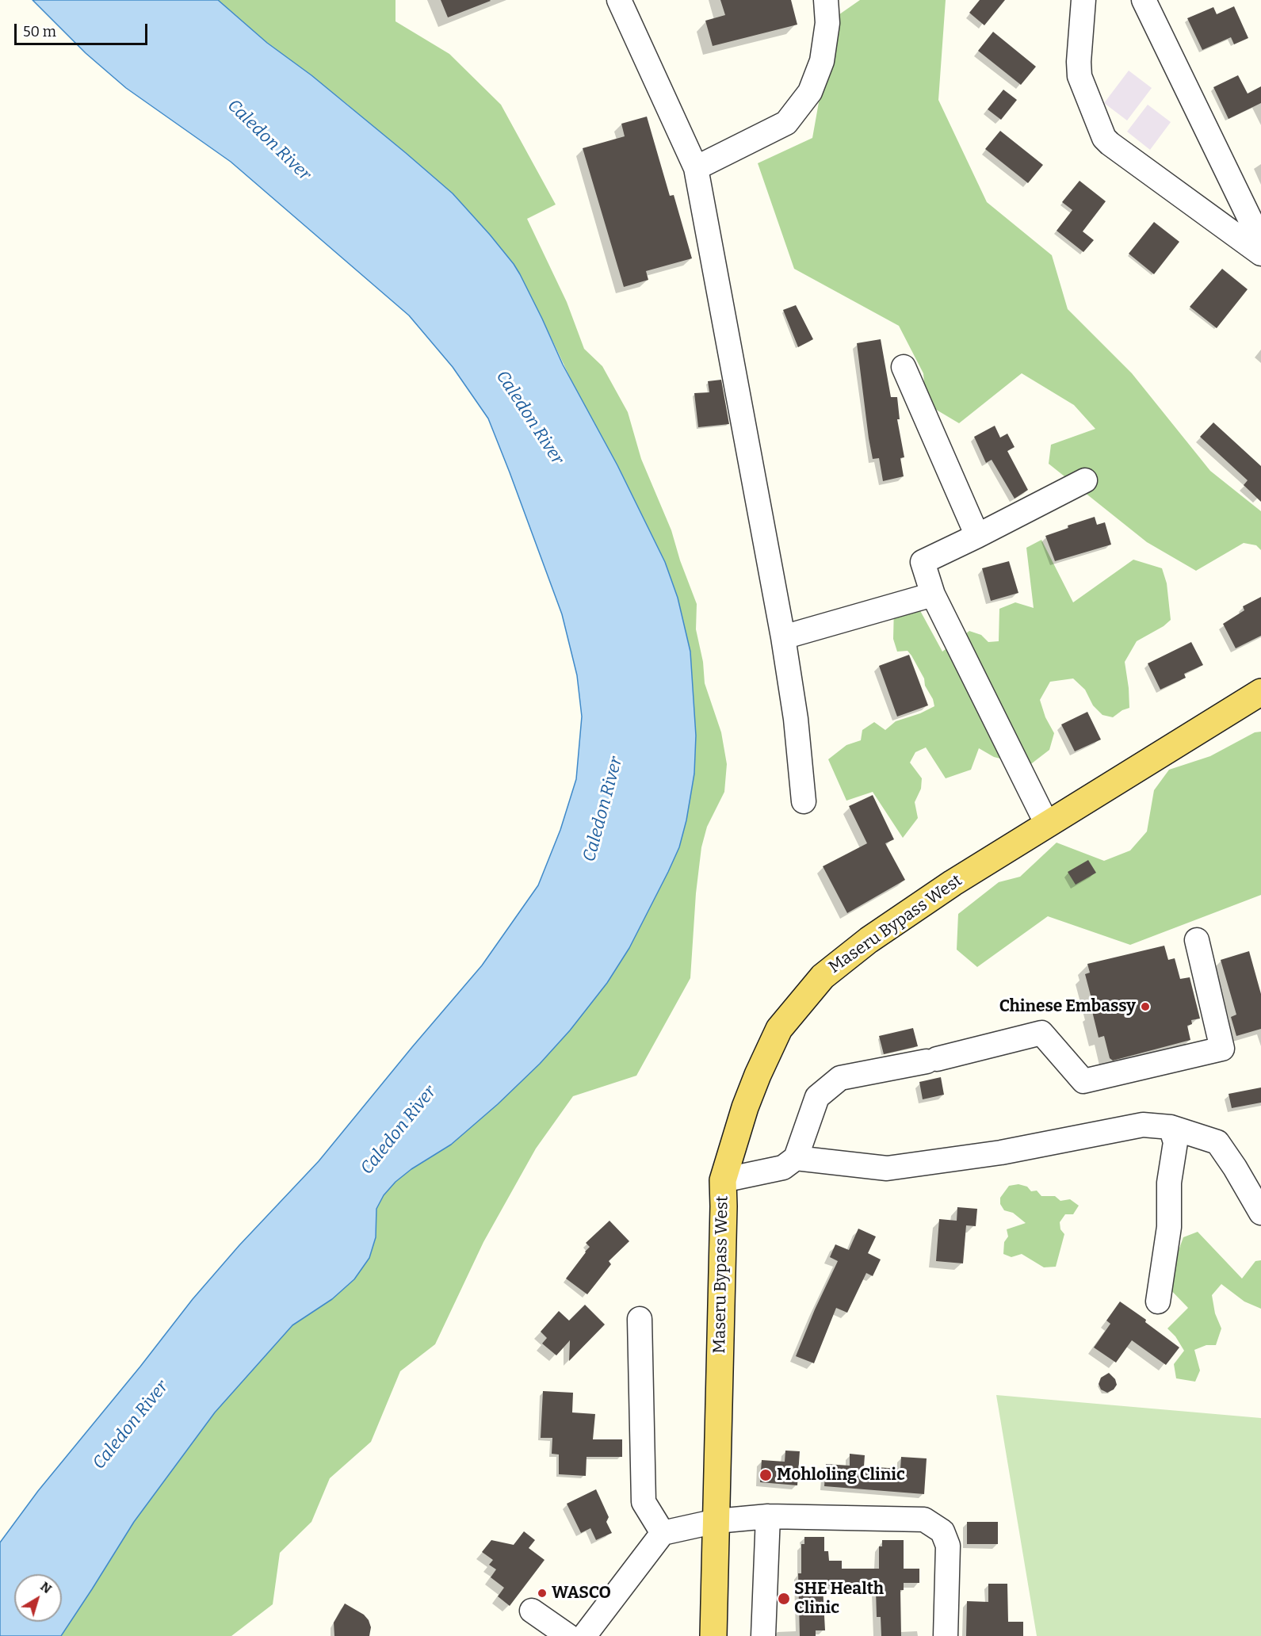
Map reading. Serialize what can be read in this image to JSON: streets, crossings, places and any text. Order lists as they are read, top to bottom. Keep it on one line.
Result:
{"streets":{"main road":["Maseru Bypass West"]},"water":["Caledon River"],"places":["Chinese Embassy","Mohloling Clinic","WASCO","SHE Health Clinic"],"scale_bar":"50 m","north":"top right"}
